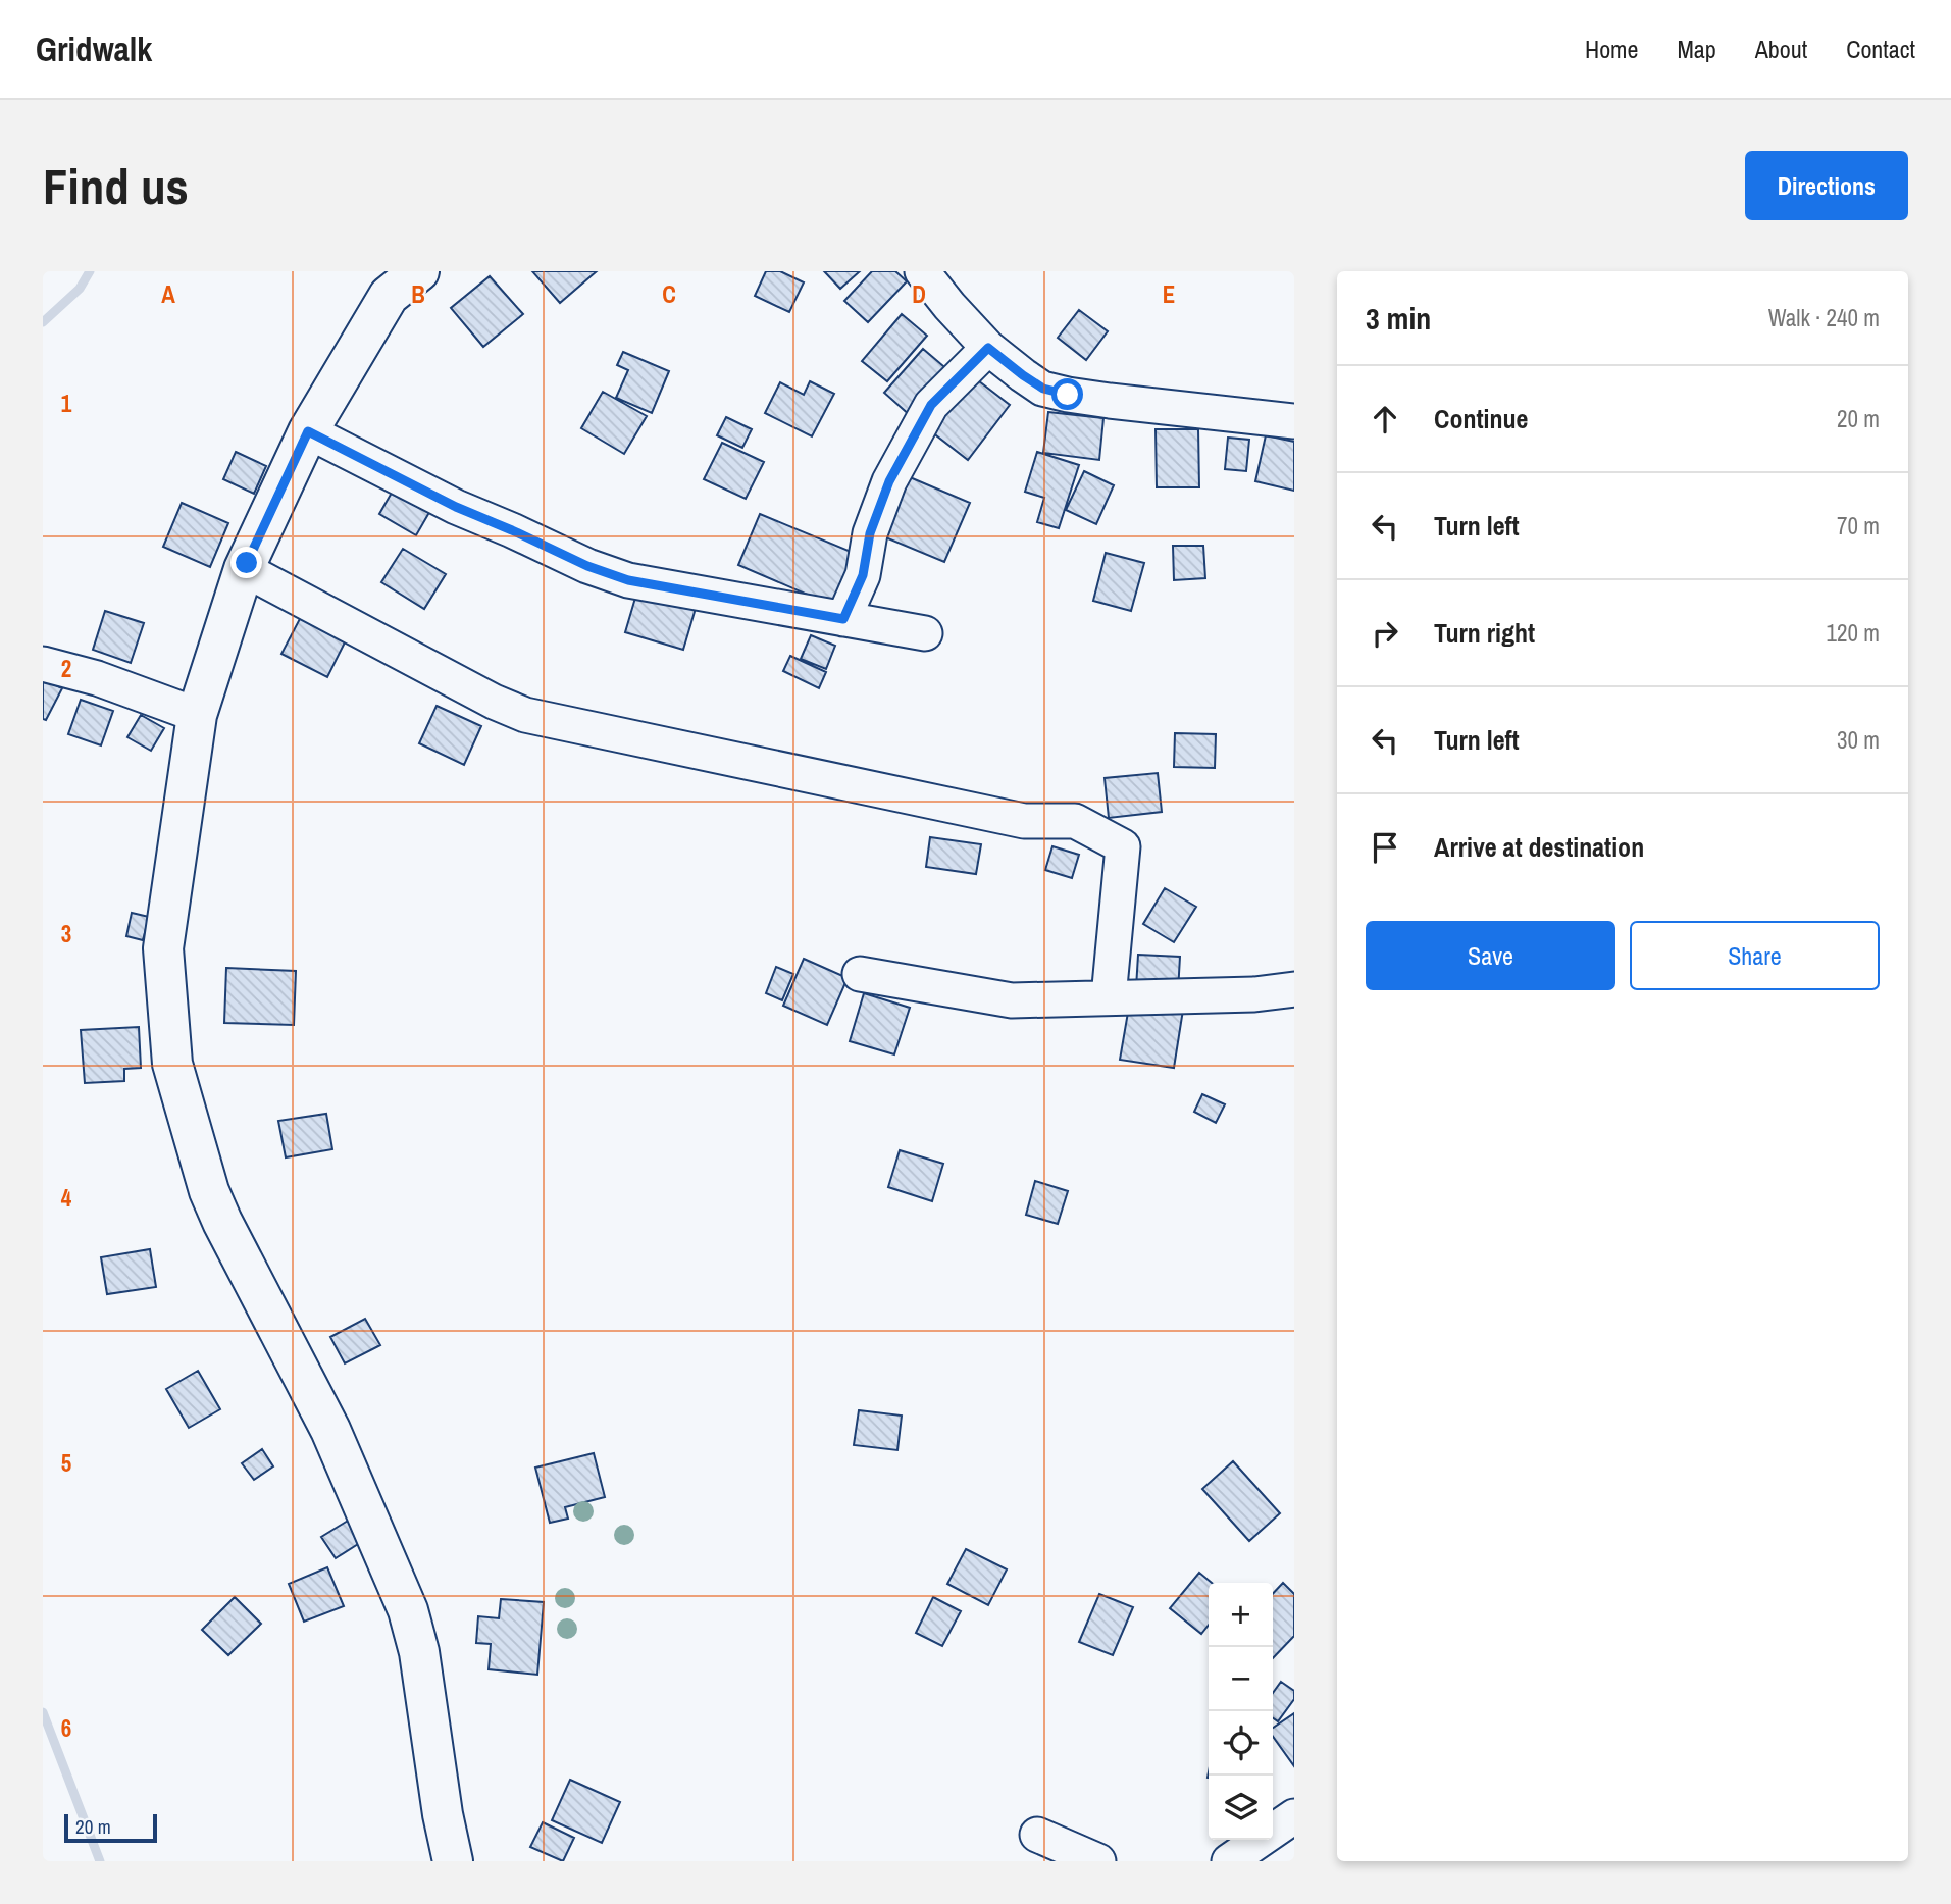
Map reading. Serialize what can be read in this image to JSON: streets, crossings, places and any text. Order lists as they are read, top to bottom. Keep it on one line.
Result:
{"scale_bar":"20 m","page":{"header":"Gridwalk","nav":["Home","Map","About","Contact"],"buttons":["Directions",["Save","Share"]],"title":"Find us","heading":["3 min","Walk · 240 m"],"list":[["Continue","20 m"],["Turn left","70 m"],["Turn right","120 m"],["Turn left","30 m"],"Arrive at destination"],"map_buttons":["+","−"],"scale":"20 m"},"grid":{"columns":["A","B","C","D","E"],"rows":["1","2","3","4","5","6"]}}
